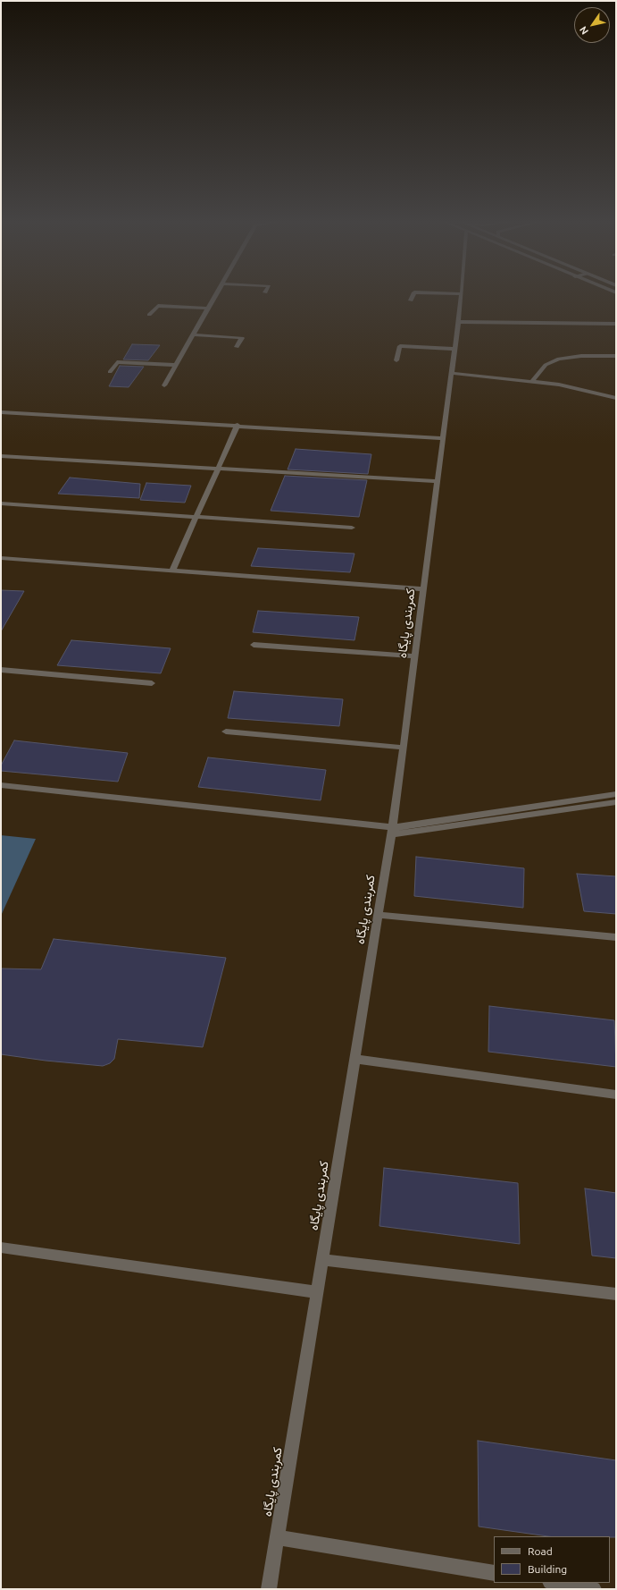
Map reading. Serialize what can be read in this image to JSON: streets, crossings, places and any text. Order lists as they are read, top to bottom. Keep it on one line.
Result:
{"streets":{"street":["کمربندی پایگاه"]},"legend":["Road","Building"],"north":"bottom left"}
